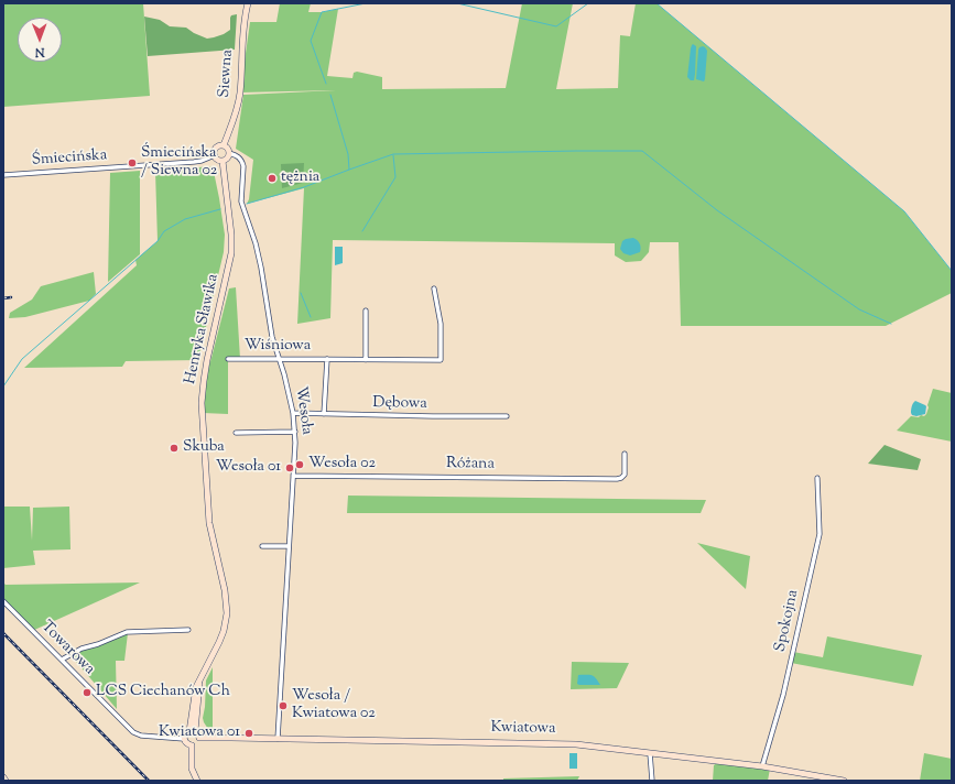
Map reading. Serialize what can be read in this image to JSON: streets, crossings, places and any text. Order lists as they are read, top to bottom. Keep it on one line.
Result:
{"streets":{"main road":["Siewna","Henryka Sławika","Kwiatowa"],"street":["Śmiecińska","Wiśniowa","Dębowa","Wesoła","Różana","Spokojna","Towarowa"]},"crossings":[["Siewna","Śmiecińska"],["Siewna","Henryka Sławika"],["Siewna","Wesoła"],["Śmiecińska","Henryka Sławika"],["Śmiecińska","Wesoła"],["Henryka Sławika","Wesoła"],["Henryka Sławika","Towarowa"],["Henryka Sławika","Kwiatowa"],["Wiśniowa","Dębowa"],["Wiśniowa","Wesoła"],["Dębowa","Wesoła"],["Wesoła","Różana"],["Wesoła","Kwiatowa"],["Spokojna","Kwiatowa"],["Towarowa","Kwiatowa"]],"places":["Śmiecińska / Siewna 02","tężnia","Skuba","Wesoła 02","Wesoła 01","LCS Ciechanów Ch","Wesoła / Kwiatowa 02","Kwiatowa 01"],"north":"bottom"}
